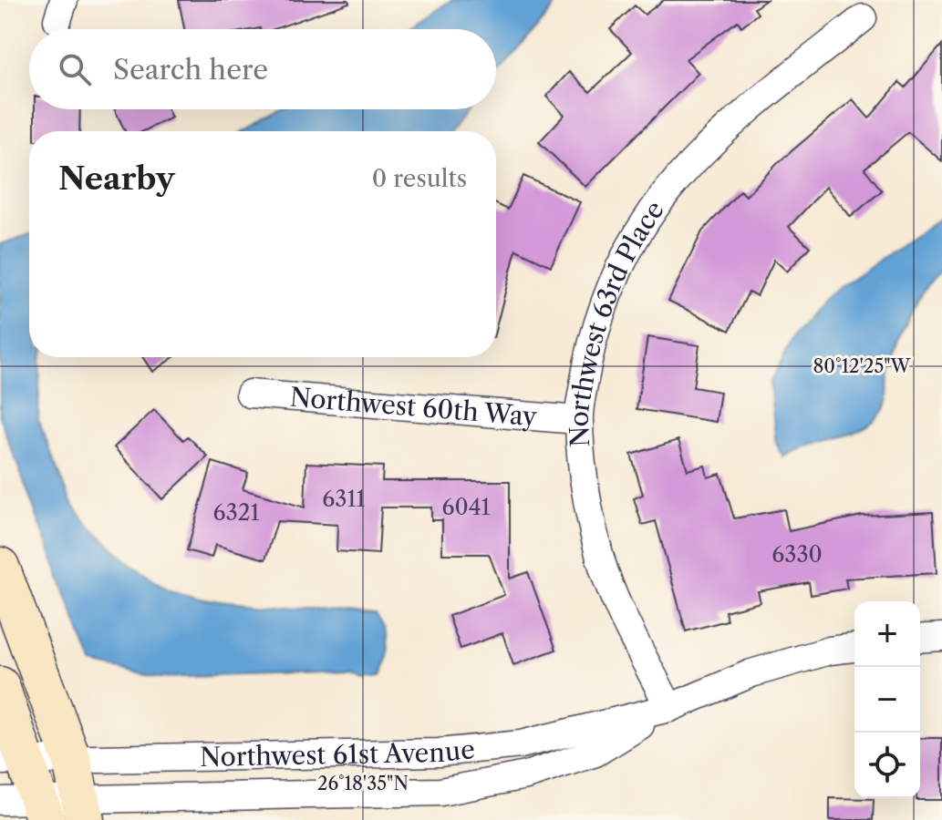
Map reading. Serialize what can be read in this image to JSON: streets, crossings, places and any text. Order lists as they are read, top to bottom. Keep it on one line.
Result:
{"streets":{"street":["Northwest 63rd Place","Northwest 60th Way","Northwest 61st Avenue"]},"crossings":[["Northwest 63rd Place","Northwest 60th Way"],["Northwest 63rd Place","Northwest 61st Avenue"]],"house_numbers":["6311","6041","6321","6330"],"page":{"search":"Search here","heading":["Nearby","0 results"],"map_buttons":["+","−"]},"coordinates":["80°12'25\"W","26°18'35\"N"]}
